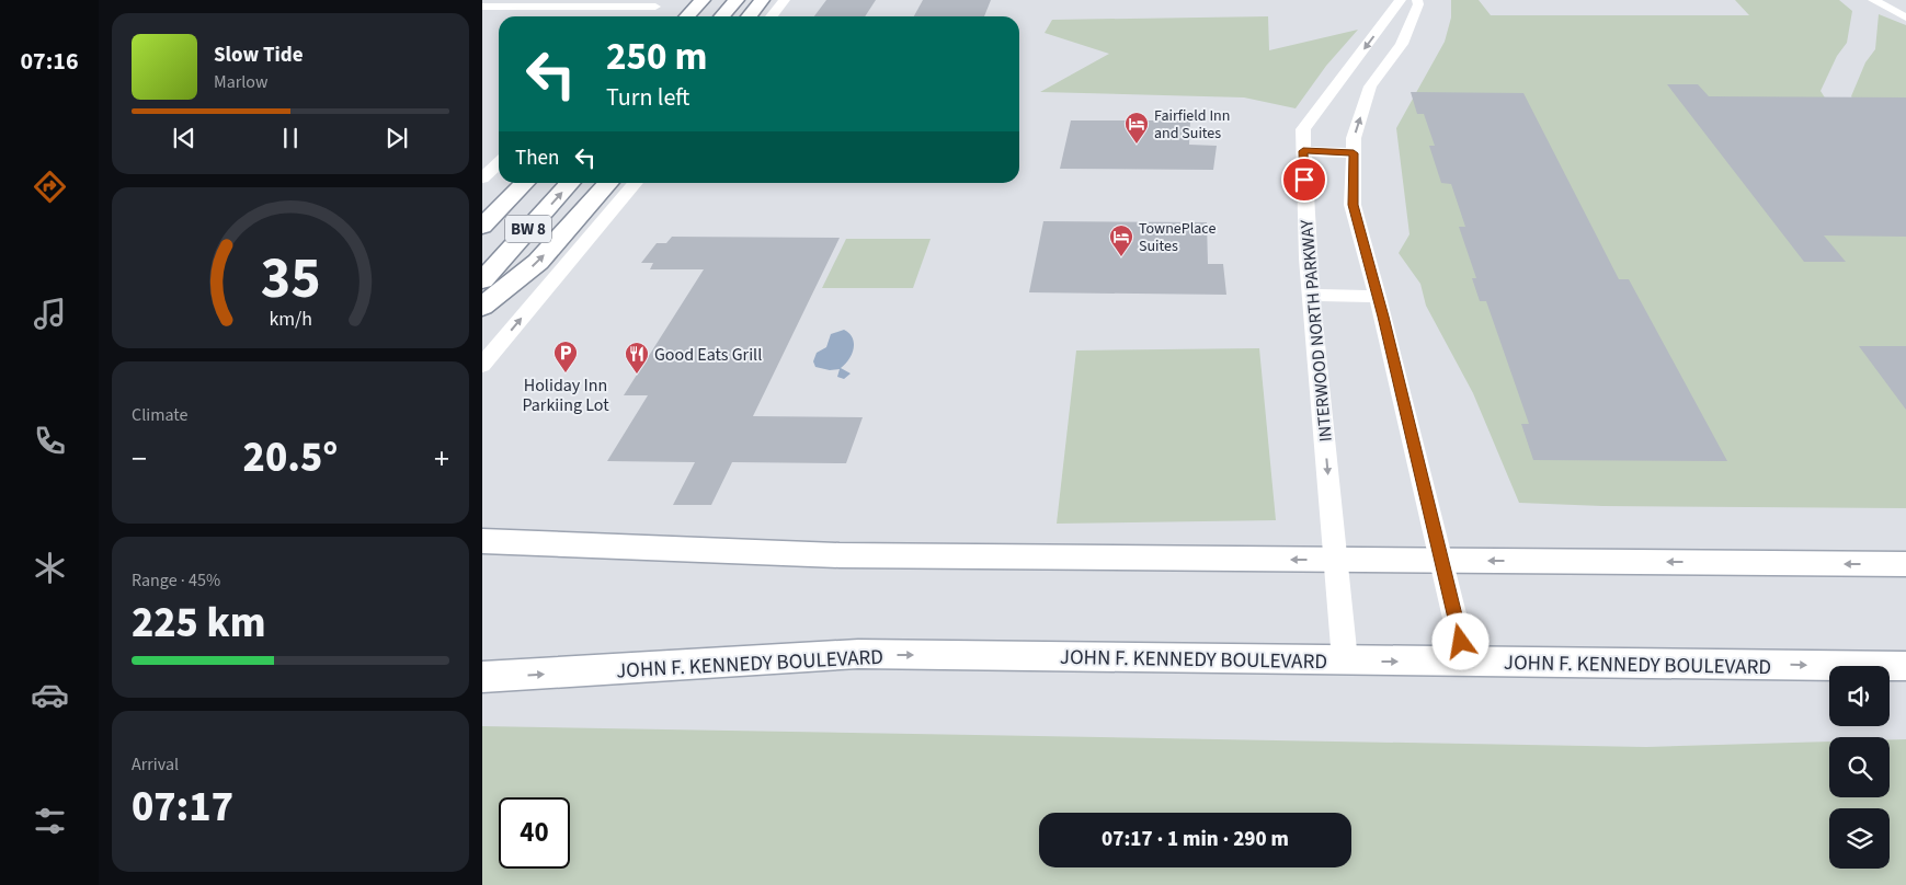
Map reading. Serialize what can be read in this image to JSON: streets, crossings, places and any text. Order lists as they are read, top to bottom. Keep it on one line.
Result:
{"streets":{"highway":["BW 8"],"main road":["JOHN F. KENNEDY BOULEVARD"],"street":["INTERWOOD NORTH PARKWAY"]},"crossings":[["INTERWOOD NORTH PARKWAY","JOHN F. KENNEDY BOULEVARD"]],"places":{"hotel":["Fairfield Inn and Suites","TownePlace Suites"],"parking":["Holiday Inn Parkiing Lot"],"restaurant":["Good Eats Grill"]},"page":{"tabs":"07:16","turn":["250 m","Turn left"],"song":["Slow Tide","Marlow"],"then":"Then","tile":["Climate",["Range · 45%","225 km"],["Arrival","07:17"]],"heat":["−","20.5°","+"],"limit":"40","trip":"07:17 · 1 min · 290 m","gauge":["35","km/h"]}}
